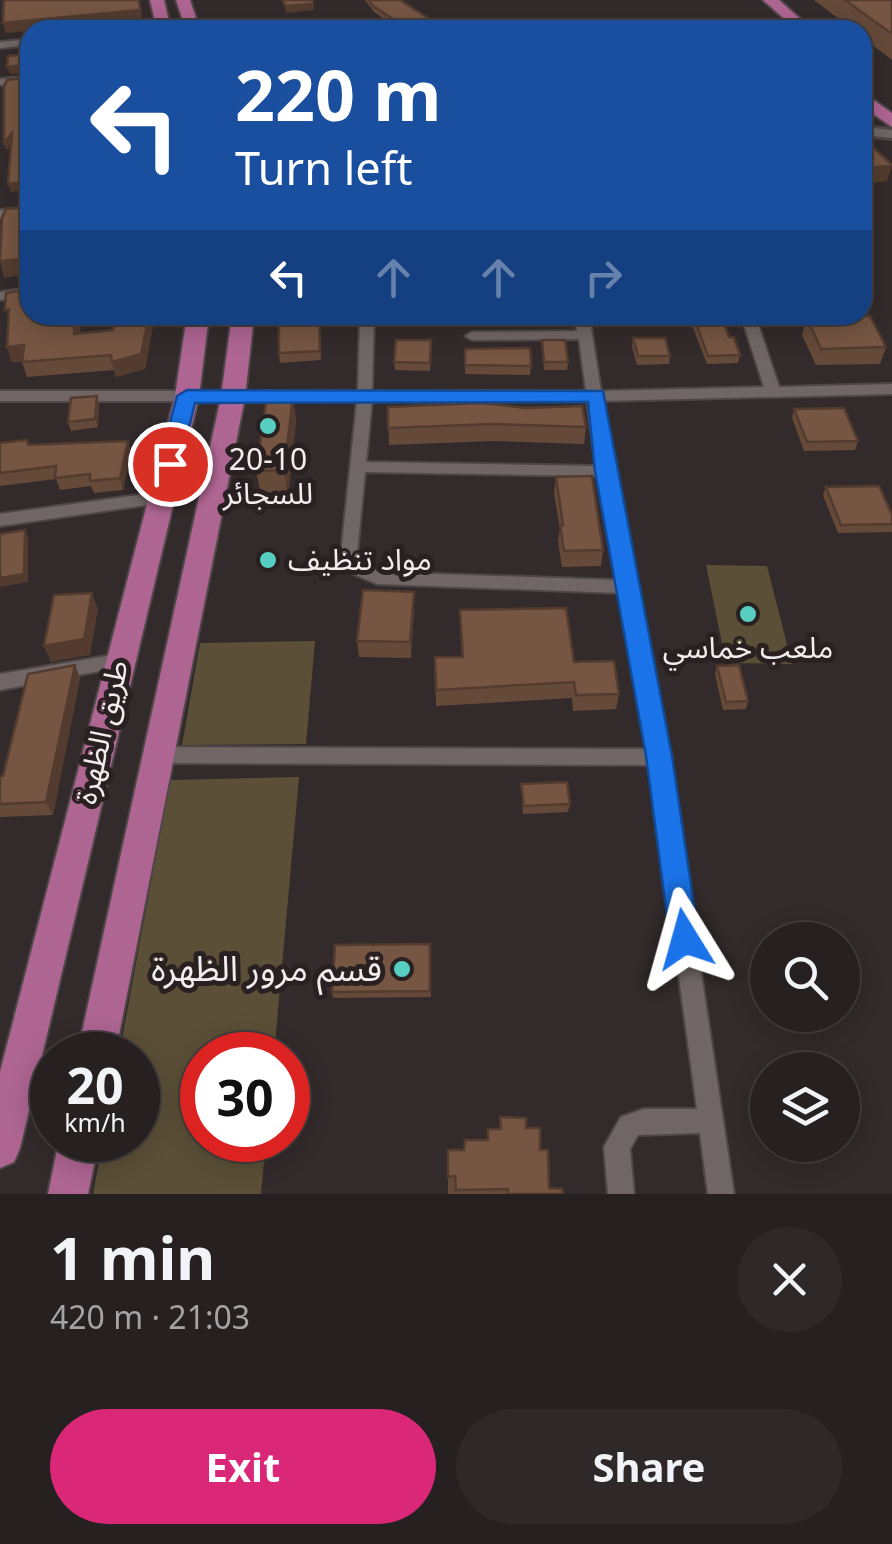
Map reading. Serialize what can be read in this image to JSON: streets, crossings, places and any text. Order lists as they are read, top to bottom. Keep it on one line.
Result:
{"streets":{"main road":["طريق الظهرة"]},"places":["20-10 للسجائر","مواد تنظيف","ملعب خماسي","قسم مرور الظهرة"],"page":{"turn":["220 m","Turn left"],"speed":"20 km/h","limit":"30","heading":["1 min","420 m · 21:03"],"buttons":["Exit","Share"]}}
